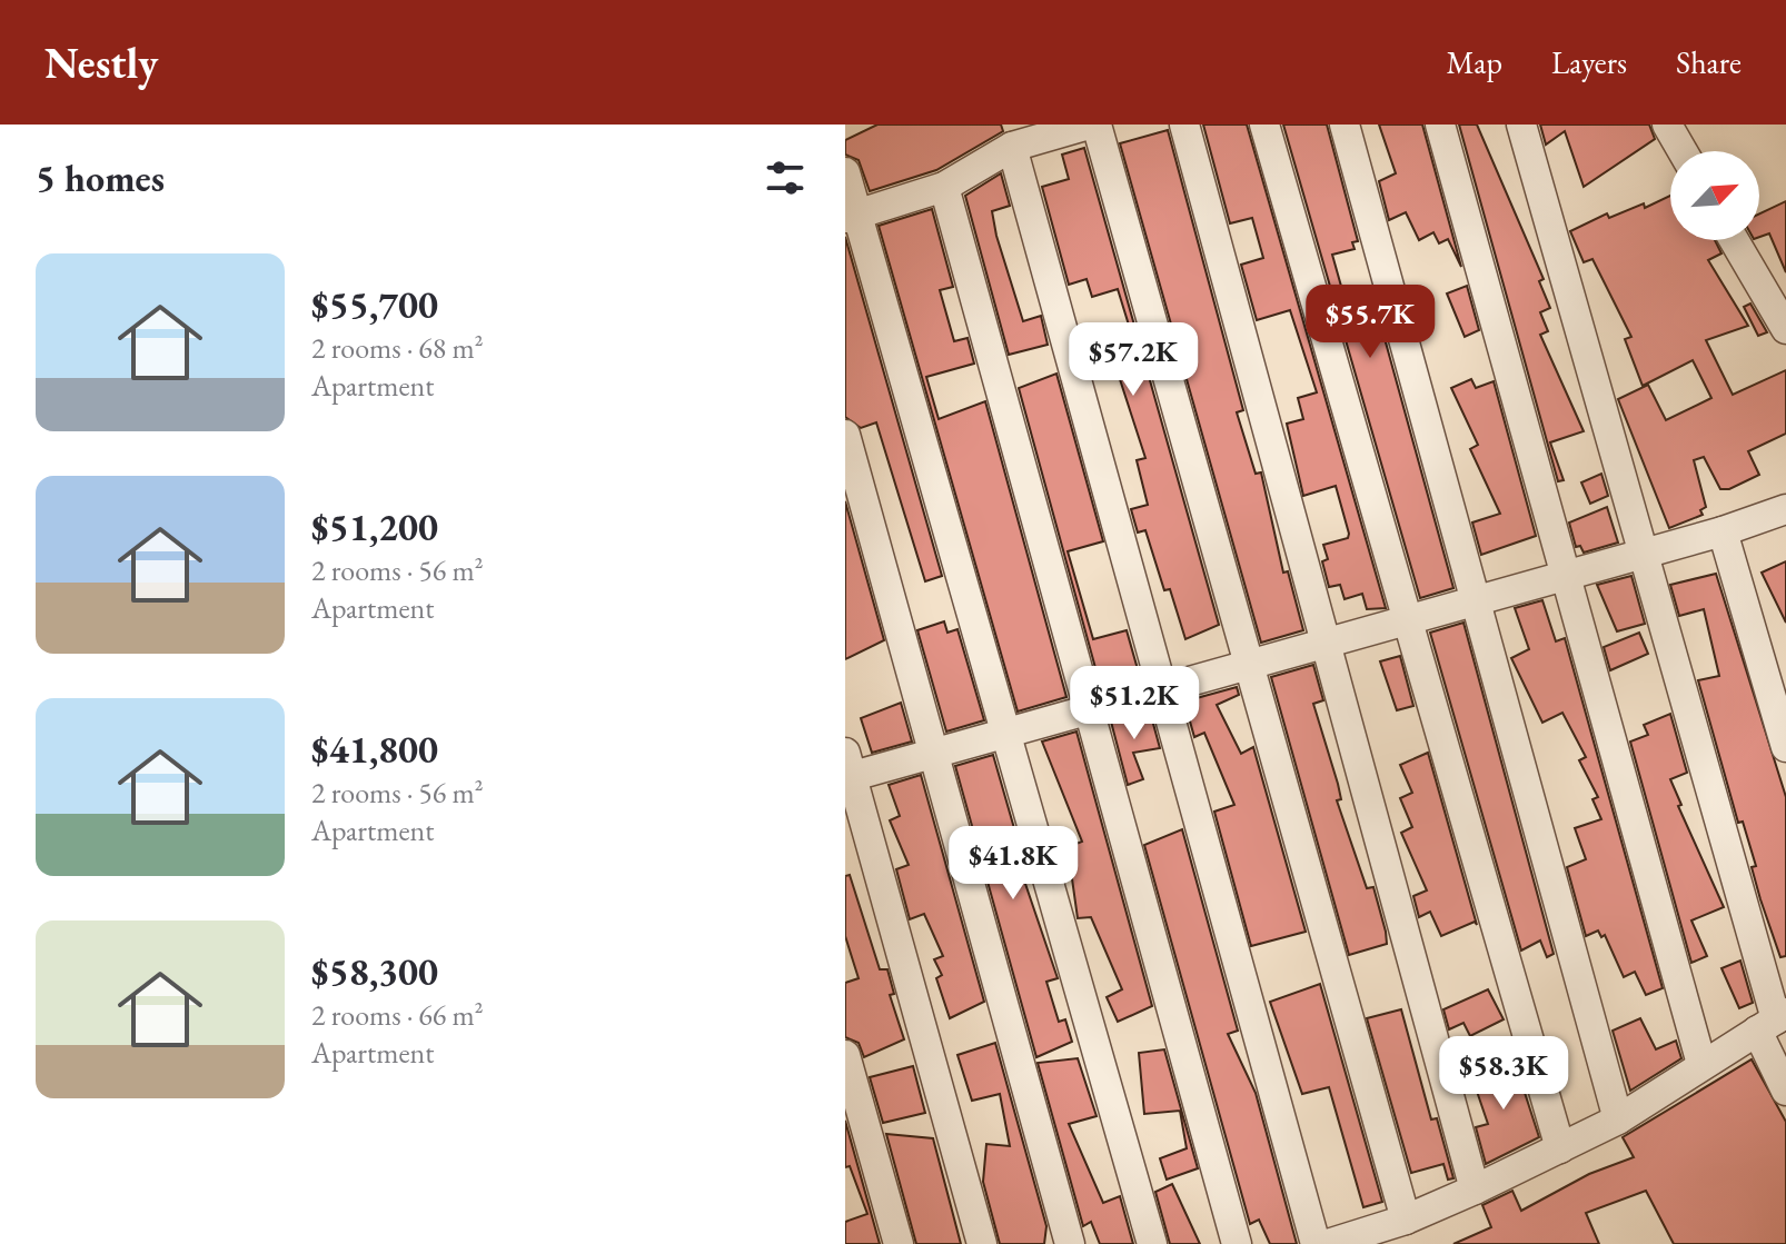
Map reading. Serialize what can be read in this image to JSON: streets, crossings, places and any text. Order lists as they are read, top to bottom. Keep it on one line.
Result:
{"north":"top right","page":{"header":"Nestly","nav":["Map","Layers","Share"],"heading":"5 homes","list":[{"name":"$55,700","note":"2 rooms · 68 m² · Apartment"},{"name":"$51,200","note":"2 rooms · 56 m² · Apartment"},{"name":"$41,800","note":"2 rooms · 56 m² · Apartment"},{"name":"$58,300","note":"2 rooms · 66 m² · Apartment"}],"price":["$55.7K","$57.2K","$51.2K","$41.8K","$58.3K"]}}
